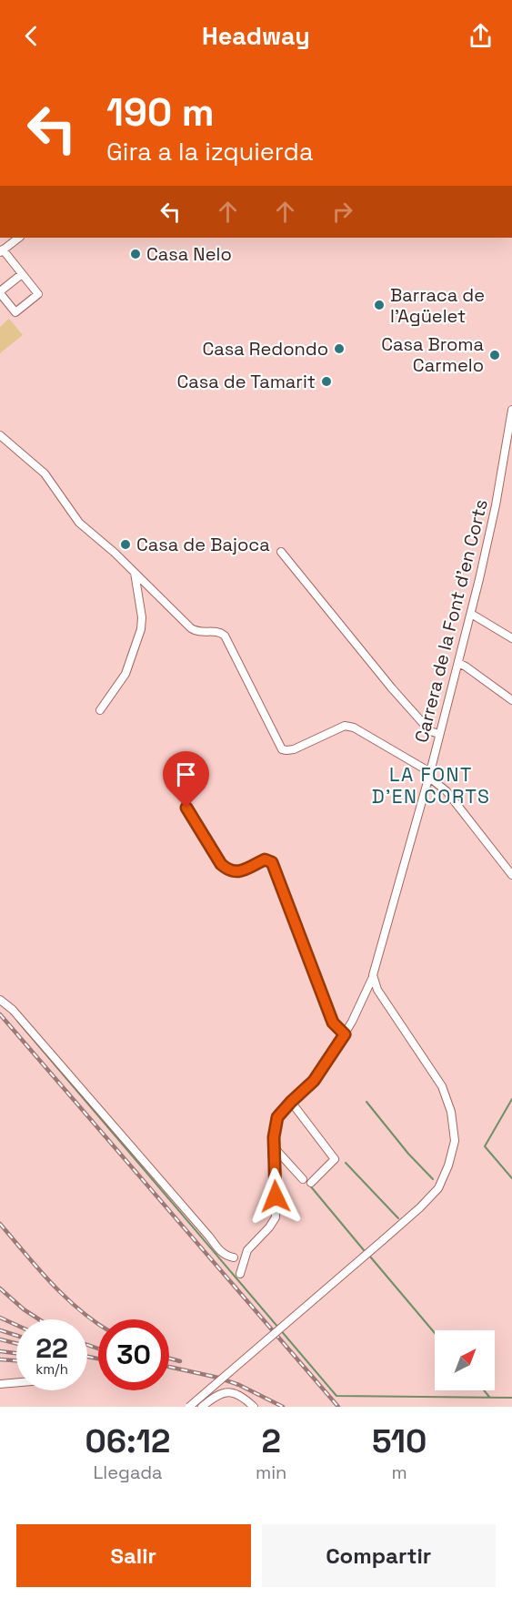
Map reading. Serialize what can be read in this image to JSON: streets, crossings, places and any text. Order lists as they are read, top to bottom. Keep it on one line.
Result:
{"streets":{"street":["Carrera de la Font d'en Corts"]},"districts":["LA FONT D'EN CORTS"],"places":["Casa Nelo","Barraca de l'Agüelet","Casa Redondo","Casa Broma Carmelo","Casa de Tamarit","Casa de Bajoca"],"north":"top right","page":{"header":"Headway","turn":["190 m","Gira a la izquierda"],"speed":"22 km/h","limit":"30","eta":["06:12","Llegada","2","min","510","m"],"buttons":["Salir","Compartir"]}}
